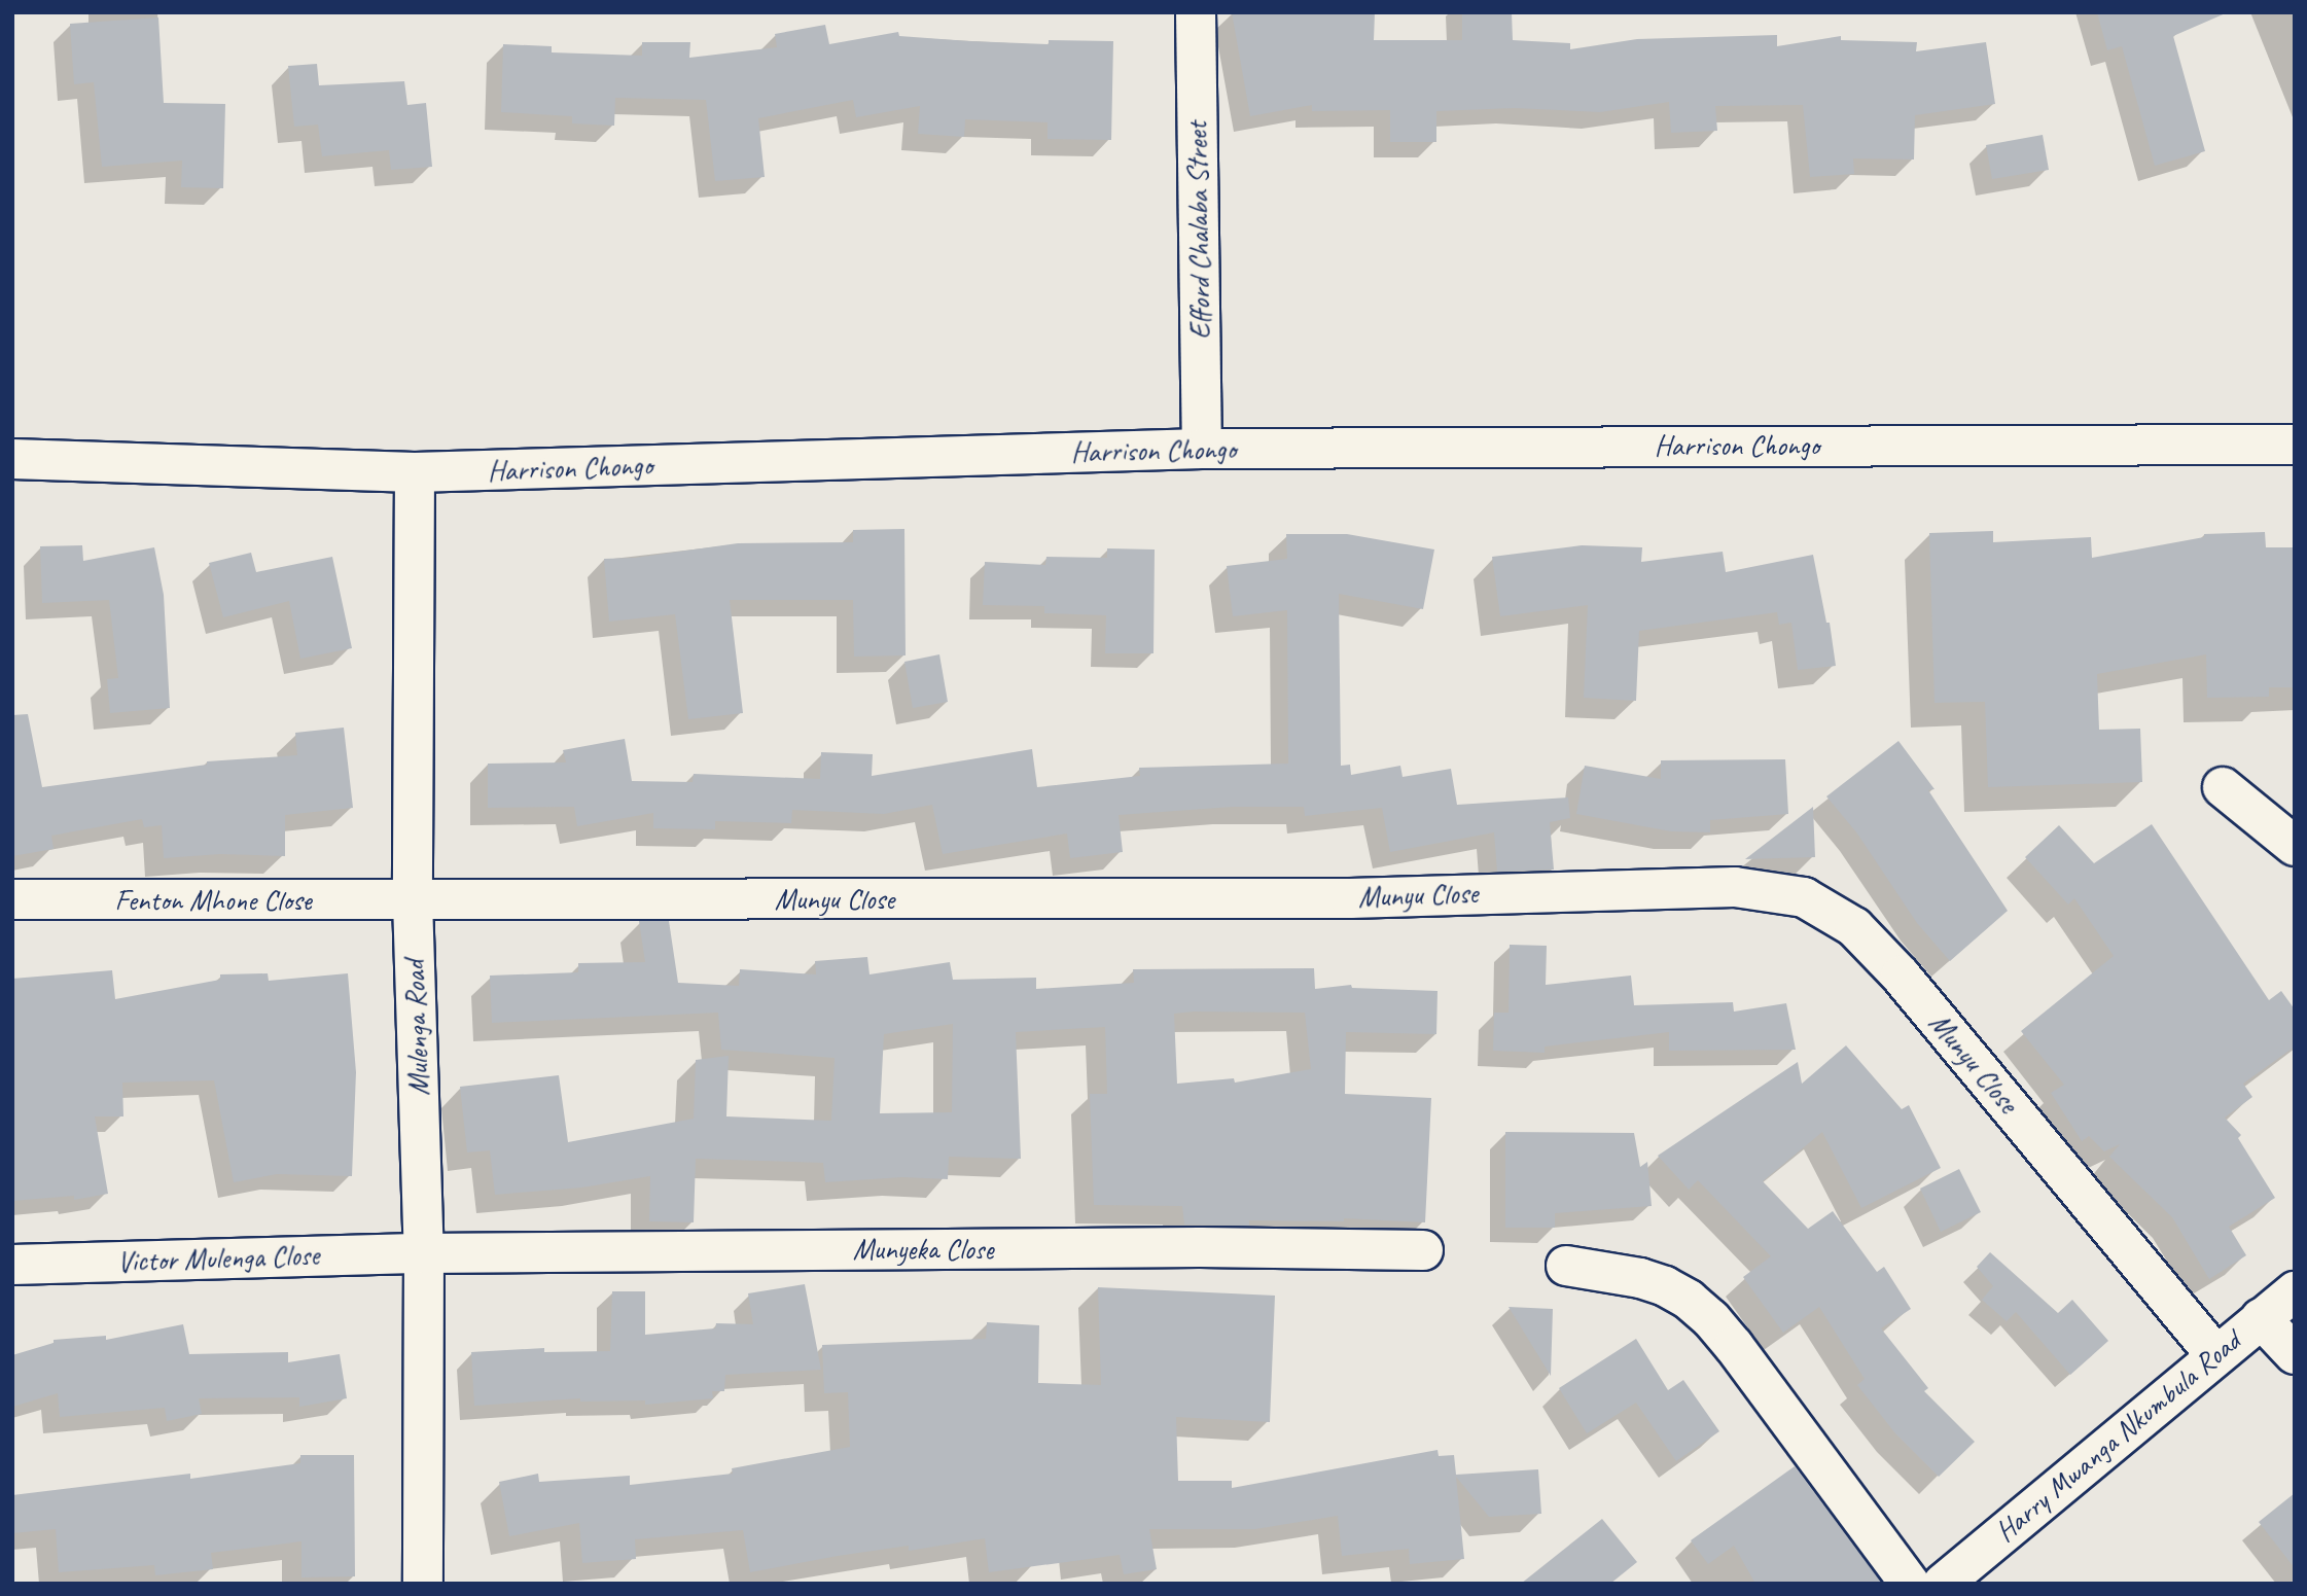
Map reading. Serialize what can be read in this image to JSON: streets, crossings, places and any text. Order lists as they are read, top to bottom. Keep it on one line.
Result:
{"streets":{"street":["Efford Chalaba Street","Harrison Chongo","Munyu Close","Fenton Mhone Close","Mulenga Road","Munyeka Close","Victor Mulenga Close","Harry Mwanga Nkumbula Road"]},"crossings":[["Efford Chalaba Street","Harrison Chongo"],["Harrison Chongo","Mulenga Road"],["Munyu Close","Fenton Mhone Close"],["Munyu Close","Mulenga Road"],["Munyu Close","Harry Mwanga Nkumbula Road"],["Fenton Mhone Close","Mulenga Road"],["Mulenga Road","Munyeka Close"],["Mulenga Road","Victor Mulenga Close"],["Munyeka Close","Victor Mulenga Close"]]}
